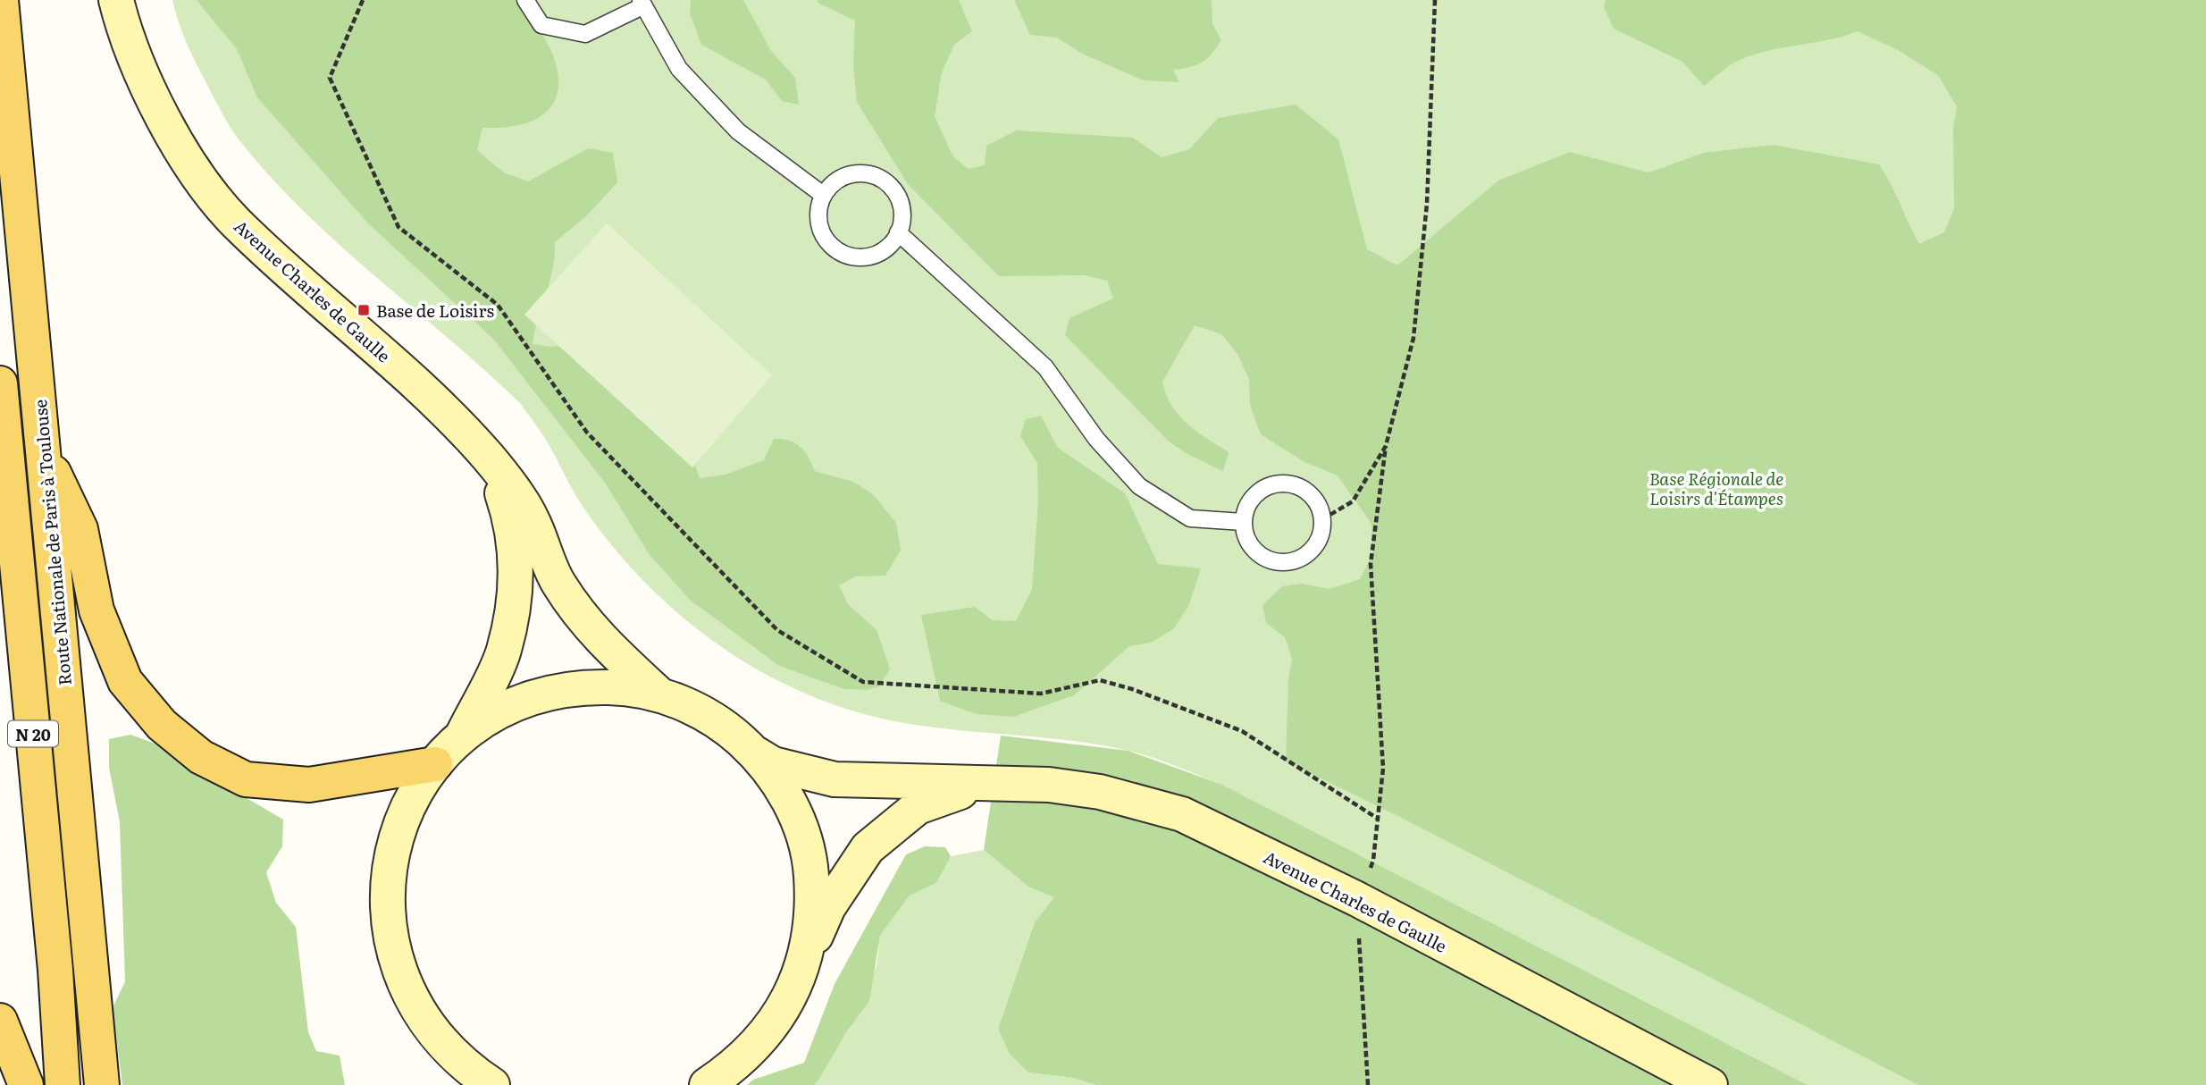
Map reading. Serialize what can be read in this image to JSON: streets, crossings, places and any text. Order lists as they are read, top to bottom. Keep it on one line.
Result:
{"streets":{"main road":["Avenue Charles de Gaulle","Route Nationale de Paris à Toulouse","N 20"]},"parks":["Base Régionale de Loisirs d'Étampes"],"places":{"transit":["Base de Loisirs"]}}
